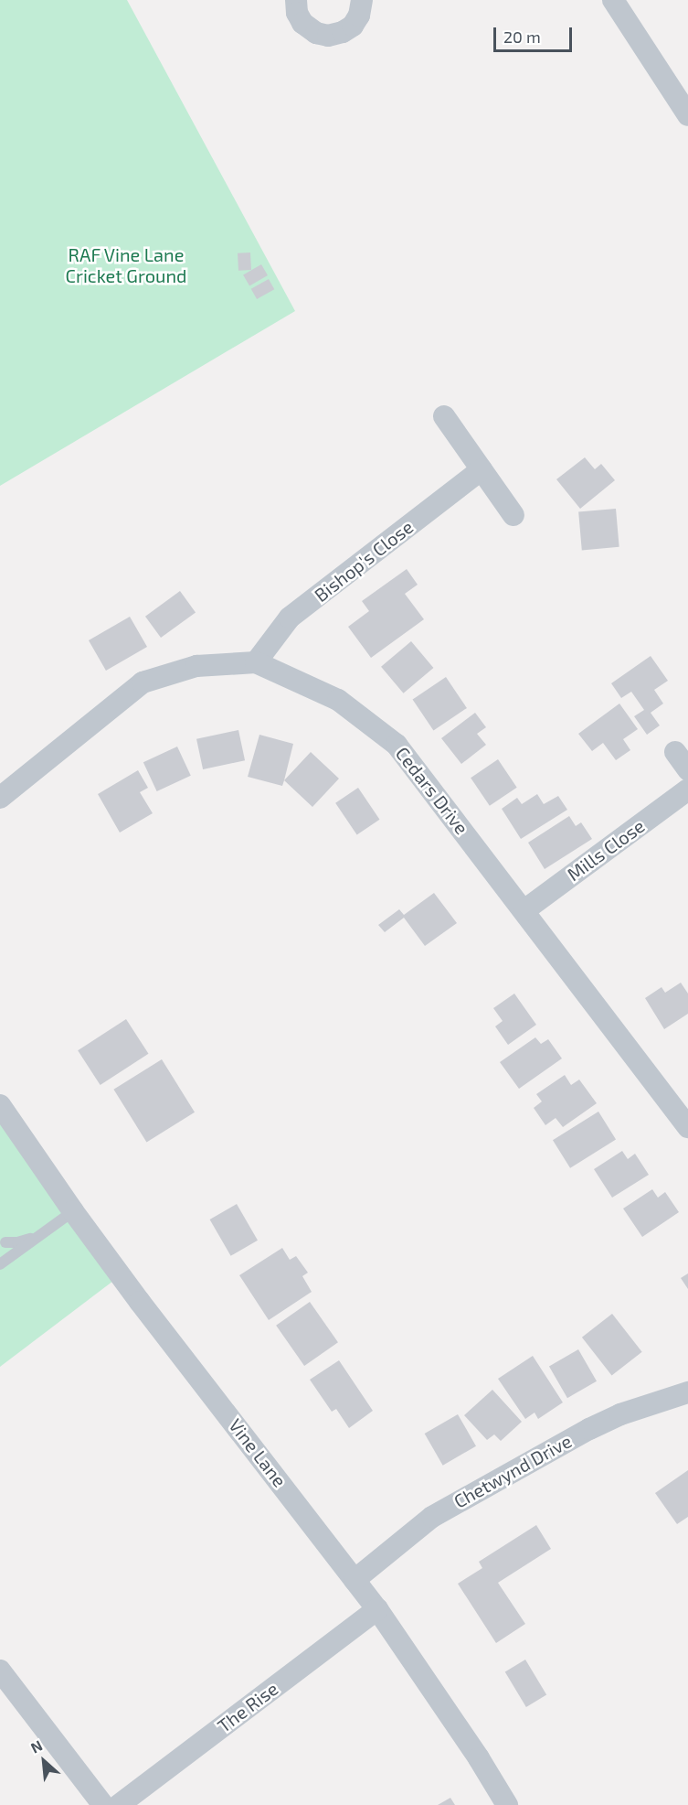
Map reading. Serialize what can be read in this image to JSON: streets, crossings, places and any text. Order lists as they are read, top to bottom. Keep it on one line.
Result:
{"streets":{"street":["Bishop's Close","Cedars Drive","Mills Close","Vine Lane","Chetwynd Drive","The Rise"]},"crossings":[["Bishop's Close","Cedars Drive"],["Cedars Drive","Mills Close"],["Vine Lane","Chetwynd Drive"],["Vine Lane","The Rise"]],"parks":["RAF Vine Lane Cricket Ground"],"scale_bar":"20 m","north":"top left"}
